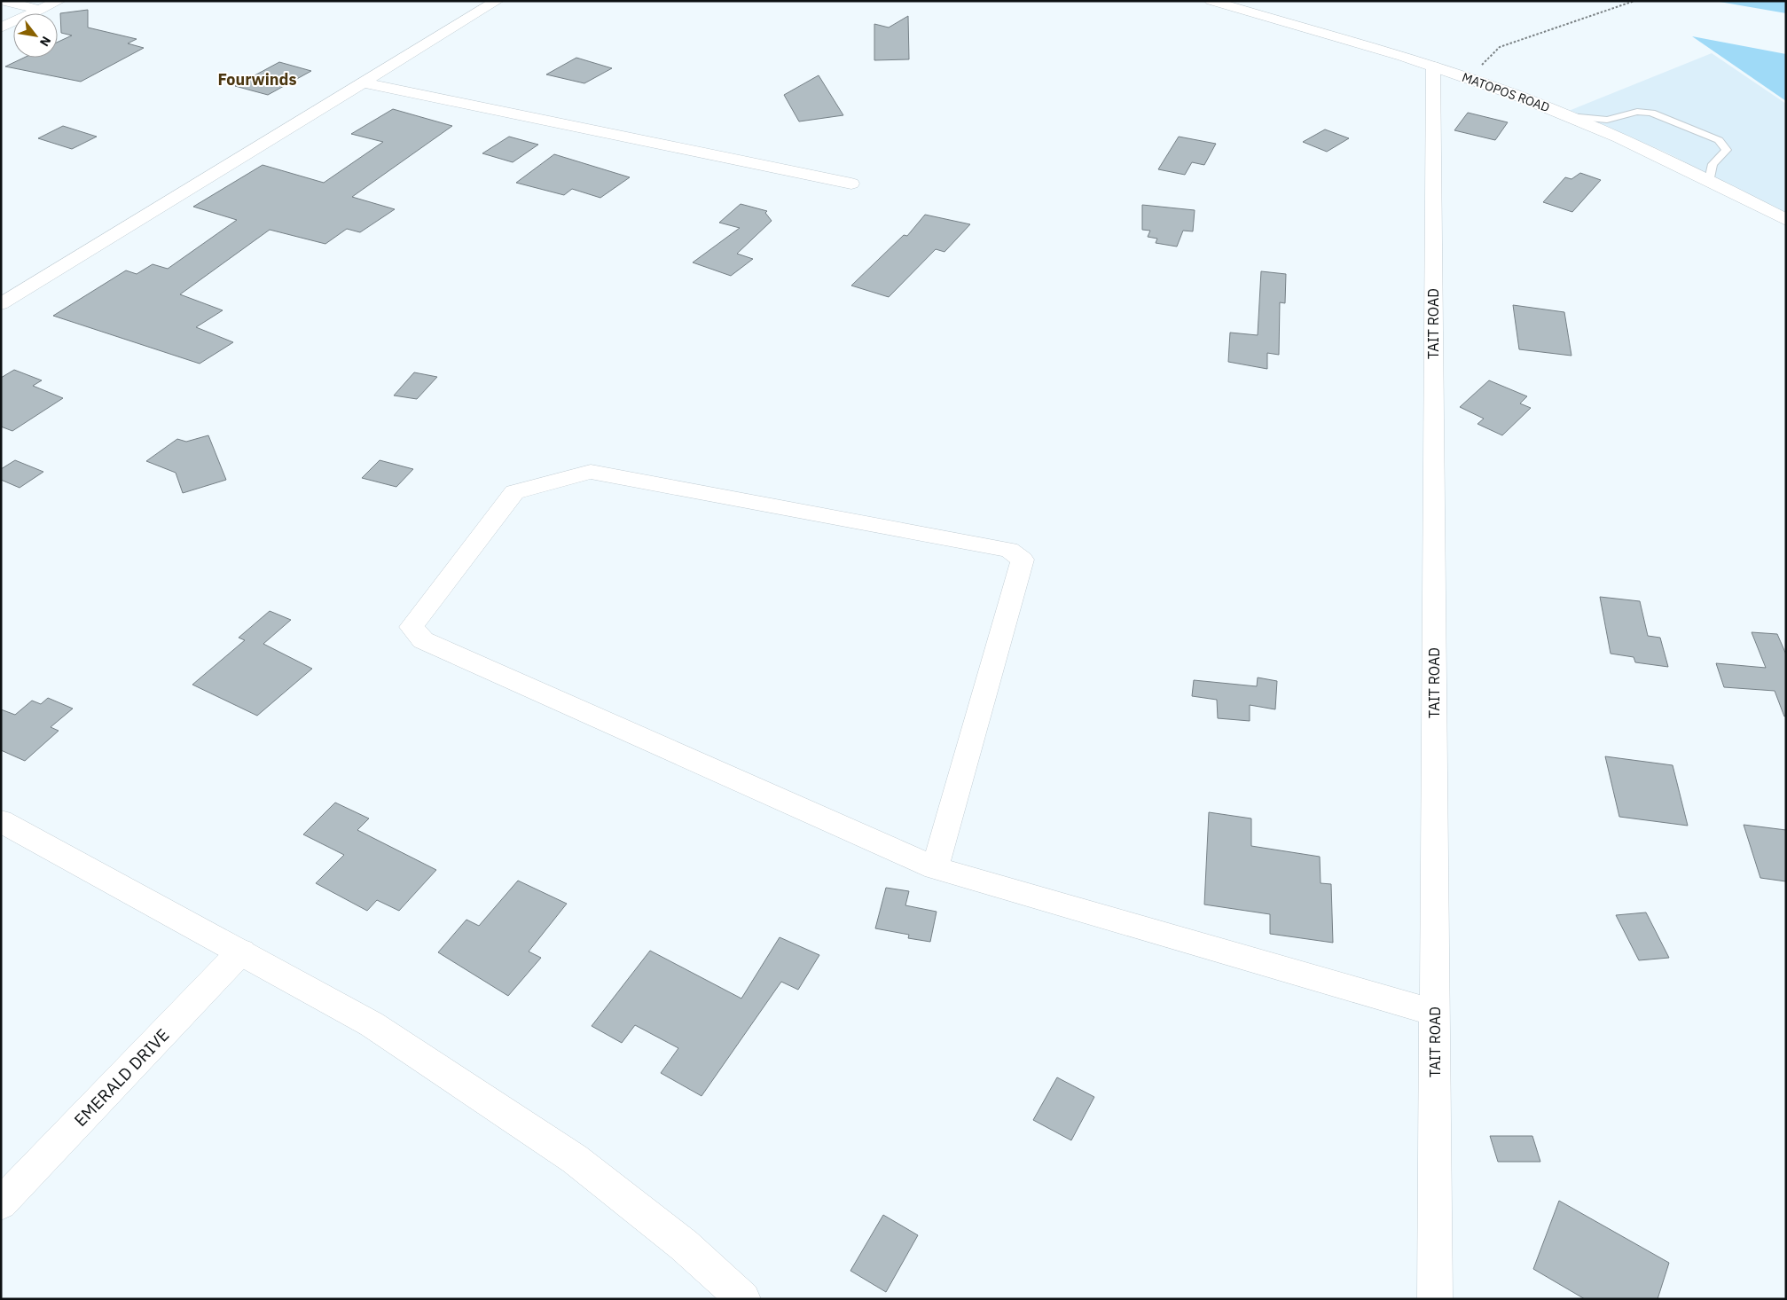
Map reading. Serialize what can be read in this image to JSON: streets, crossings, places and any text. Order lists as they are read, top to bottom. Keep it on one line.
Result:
{"streets":{"street":["MATOPOS ROAD","TAIT ROAD","EMERALD DRIVE"]},"crossings":[["MATOPOS ROAD","TAIT ROAD"]],"districts":["Fourwinds"],"north":"bottom right"}
